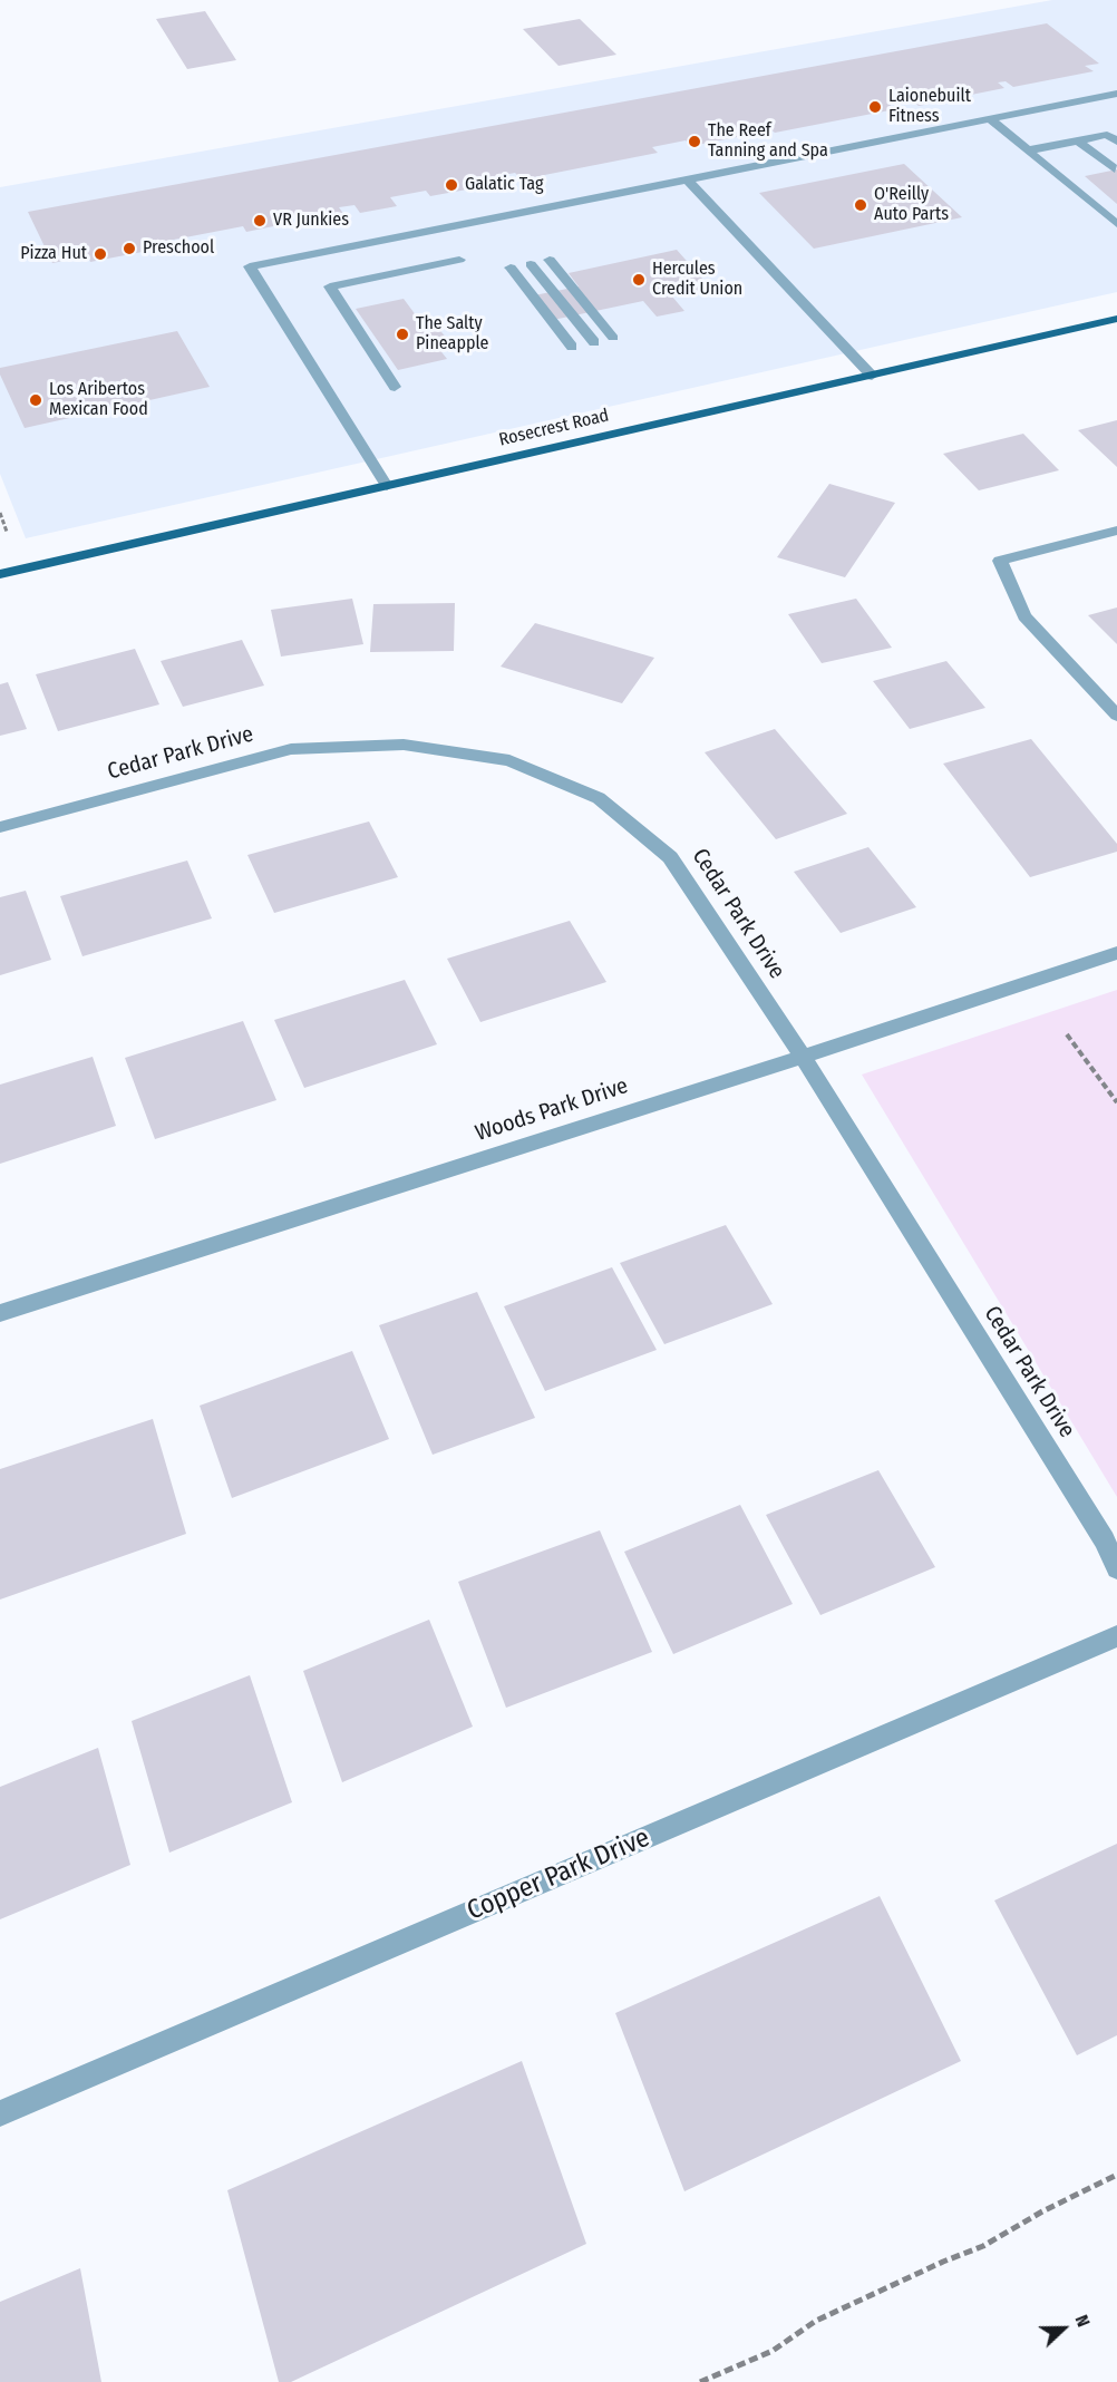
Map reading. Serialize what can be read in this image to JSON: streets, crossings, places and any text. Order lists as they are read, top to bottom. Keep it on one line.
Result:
{"streets":{"main road":["Rosecrest Road"],"street":["Cedar Park Drive","Woods Park Drive","Copper Park Drive"]},"crossings":[["Cedar Park Drive","Woods Park Drive"]],"places":["Laionebuilt Fitness","The Reef Tanning and Spa","Galatic Tag","O'Reilly Auto Parts","VR Junkies","Preschool","Pizza Hut","Hercules Credit Union","The Salty Pineapple","Los Aribertos Mexican Food"],"north":"right"}
